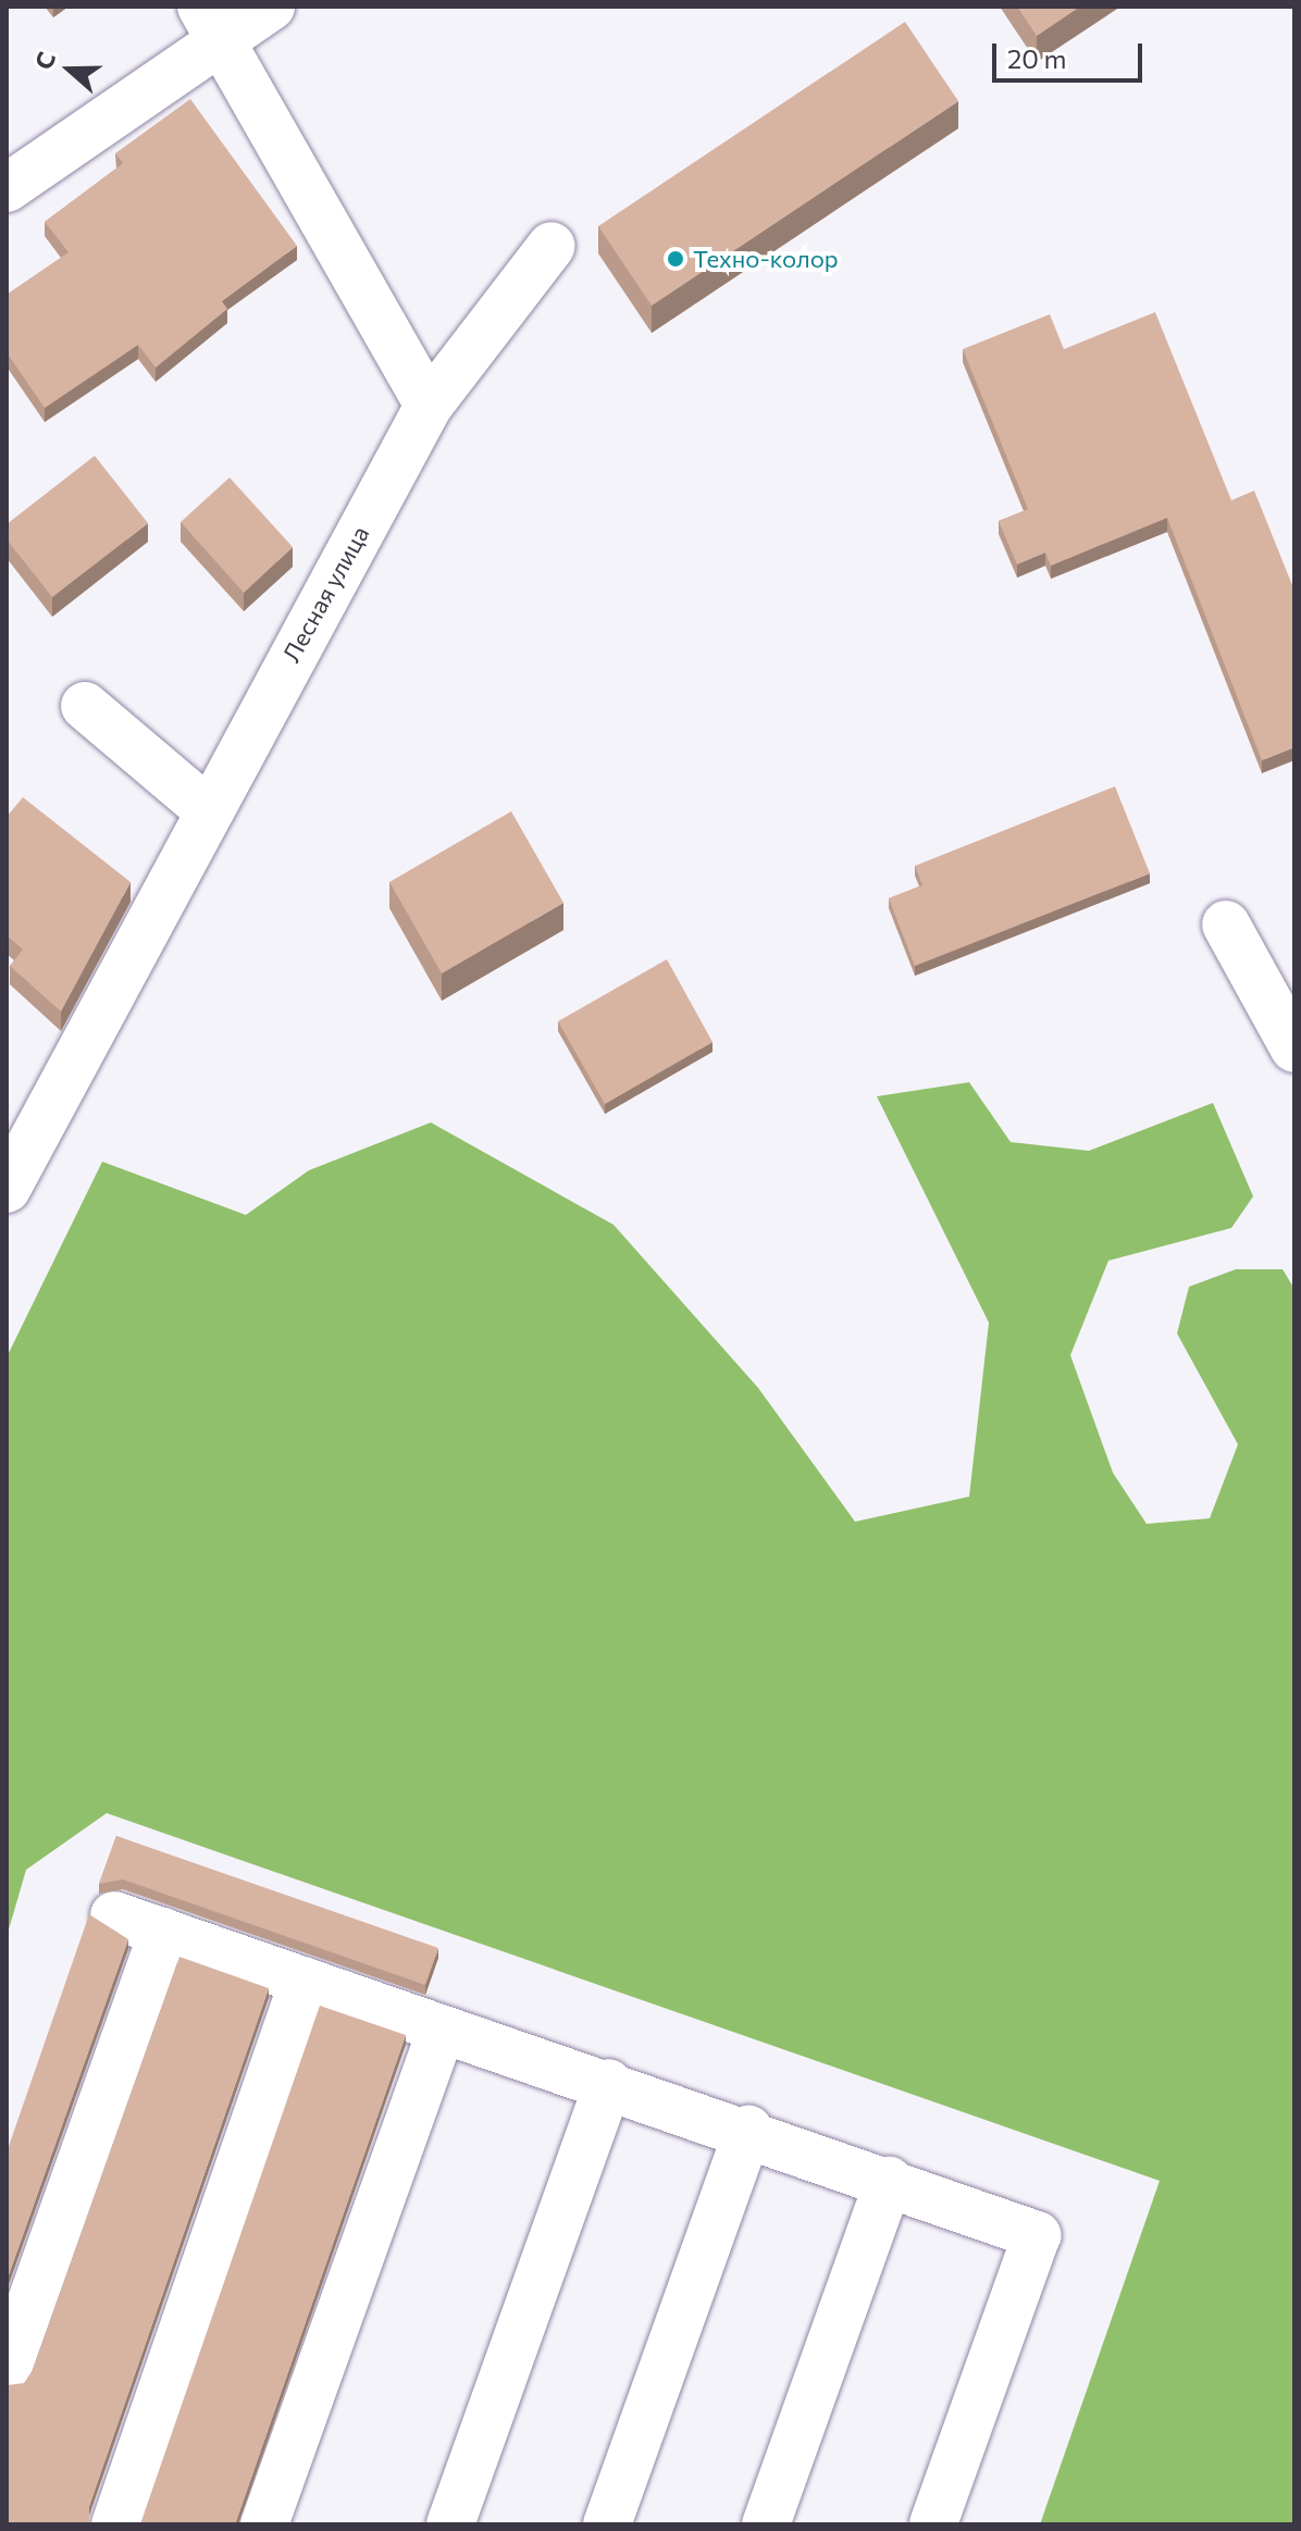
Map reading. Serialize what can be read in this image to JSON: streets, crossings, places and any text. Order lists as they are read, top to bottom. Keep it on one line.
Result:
{"streets":{"street":["Лесная улица"]},"places":["Техно-колор"],"scale_bar":"20 m","north":"left"}
